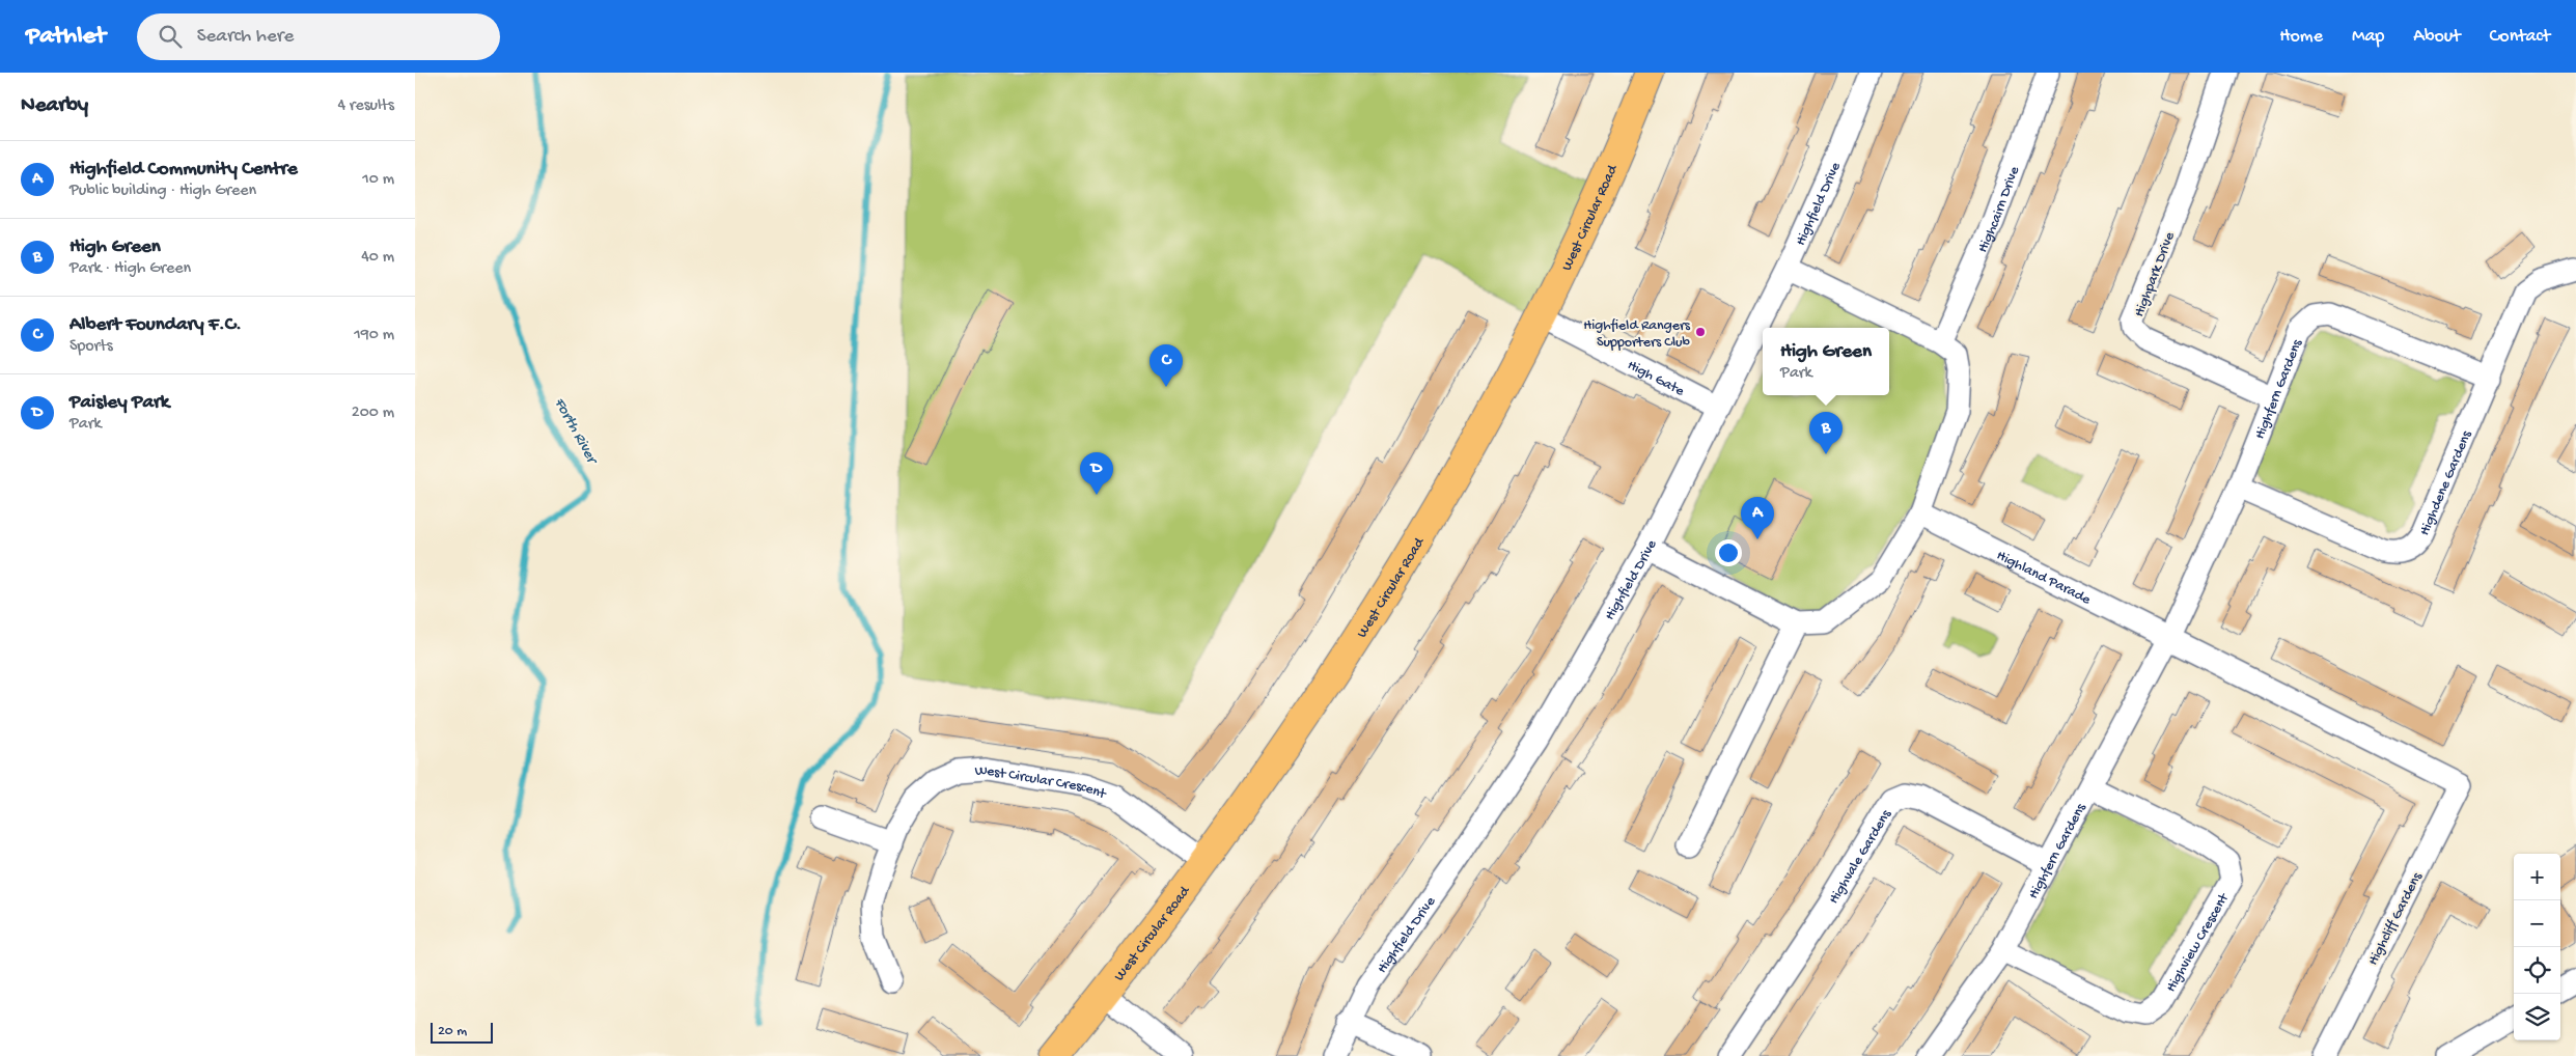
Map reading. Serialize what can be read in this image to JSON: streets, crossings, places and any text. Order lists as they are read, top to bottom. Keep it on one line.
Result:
{"streets":{"highway":["West Circular Road"],"street":["Highfield Drive","Highcairn Drive","Highpark Drive","High Gate","Highfern Gardens","Highdene Gardens","Highland Parade","West Circular Crescent","Highvale Gardens","Highcliff Gardens","Highview Crescent"]},"crossings":[["Highfield Drive","High Gate"],["West Circular Road","High Gate"],["West Circular Road","West Circular Crescent"],["Highpark Drive","Highfern Gardens"],["Highfern Gardens","Highdene Gardens"],["Highfern Gardens","Highland Parade"],["Highfern Gardens","Highvale Gardens"],["Highfern Gardens","Highcliff Gardens"],["Highfern Gardens","Highview Crescent"],["Highland Parade","Highcliff Gardens"]],"water":["Forth River"],"places":["Highfield Rangers Supporters Club"],"scale_bar":"20 m","page":{"header":"Pathlet","search":"Search here","nav":["Home","Map","About","Contact"],"heading":["Nearby","4 results"],"list":[{"mark":"A","name":"Highfield Community Centre","note":"Public building · High Green","value":"10 m"},{"mark":"B","name":"High Green","note":"Park · High Green","value":"40 m"},{"mark":"C","name":"Albert Foundary F.C.","note":"Sports","value":"190 m"},{"mark":"D","name":"Paisley Park","note":"Park","value":"200 m"}],"popup":["High Green","Park"],"pins":["C","B","D","A"],"map_buttons":["+","−"],"scale":"20 m"}}
